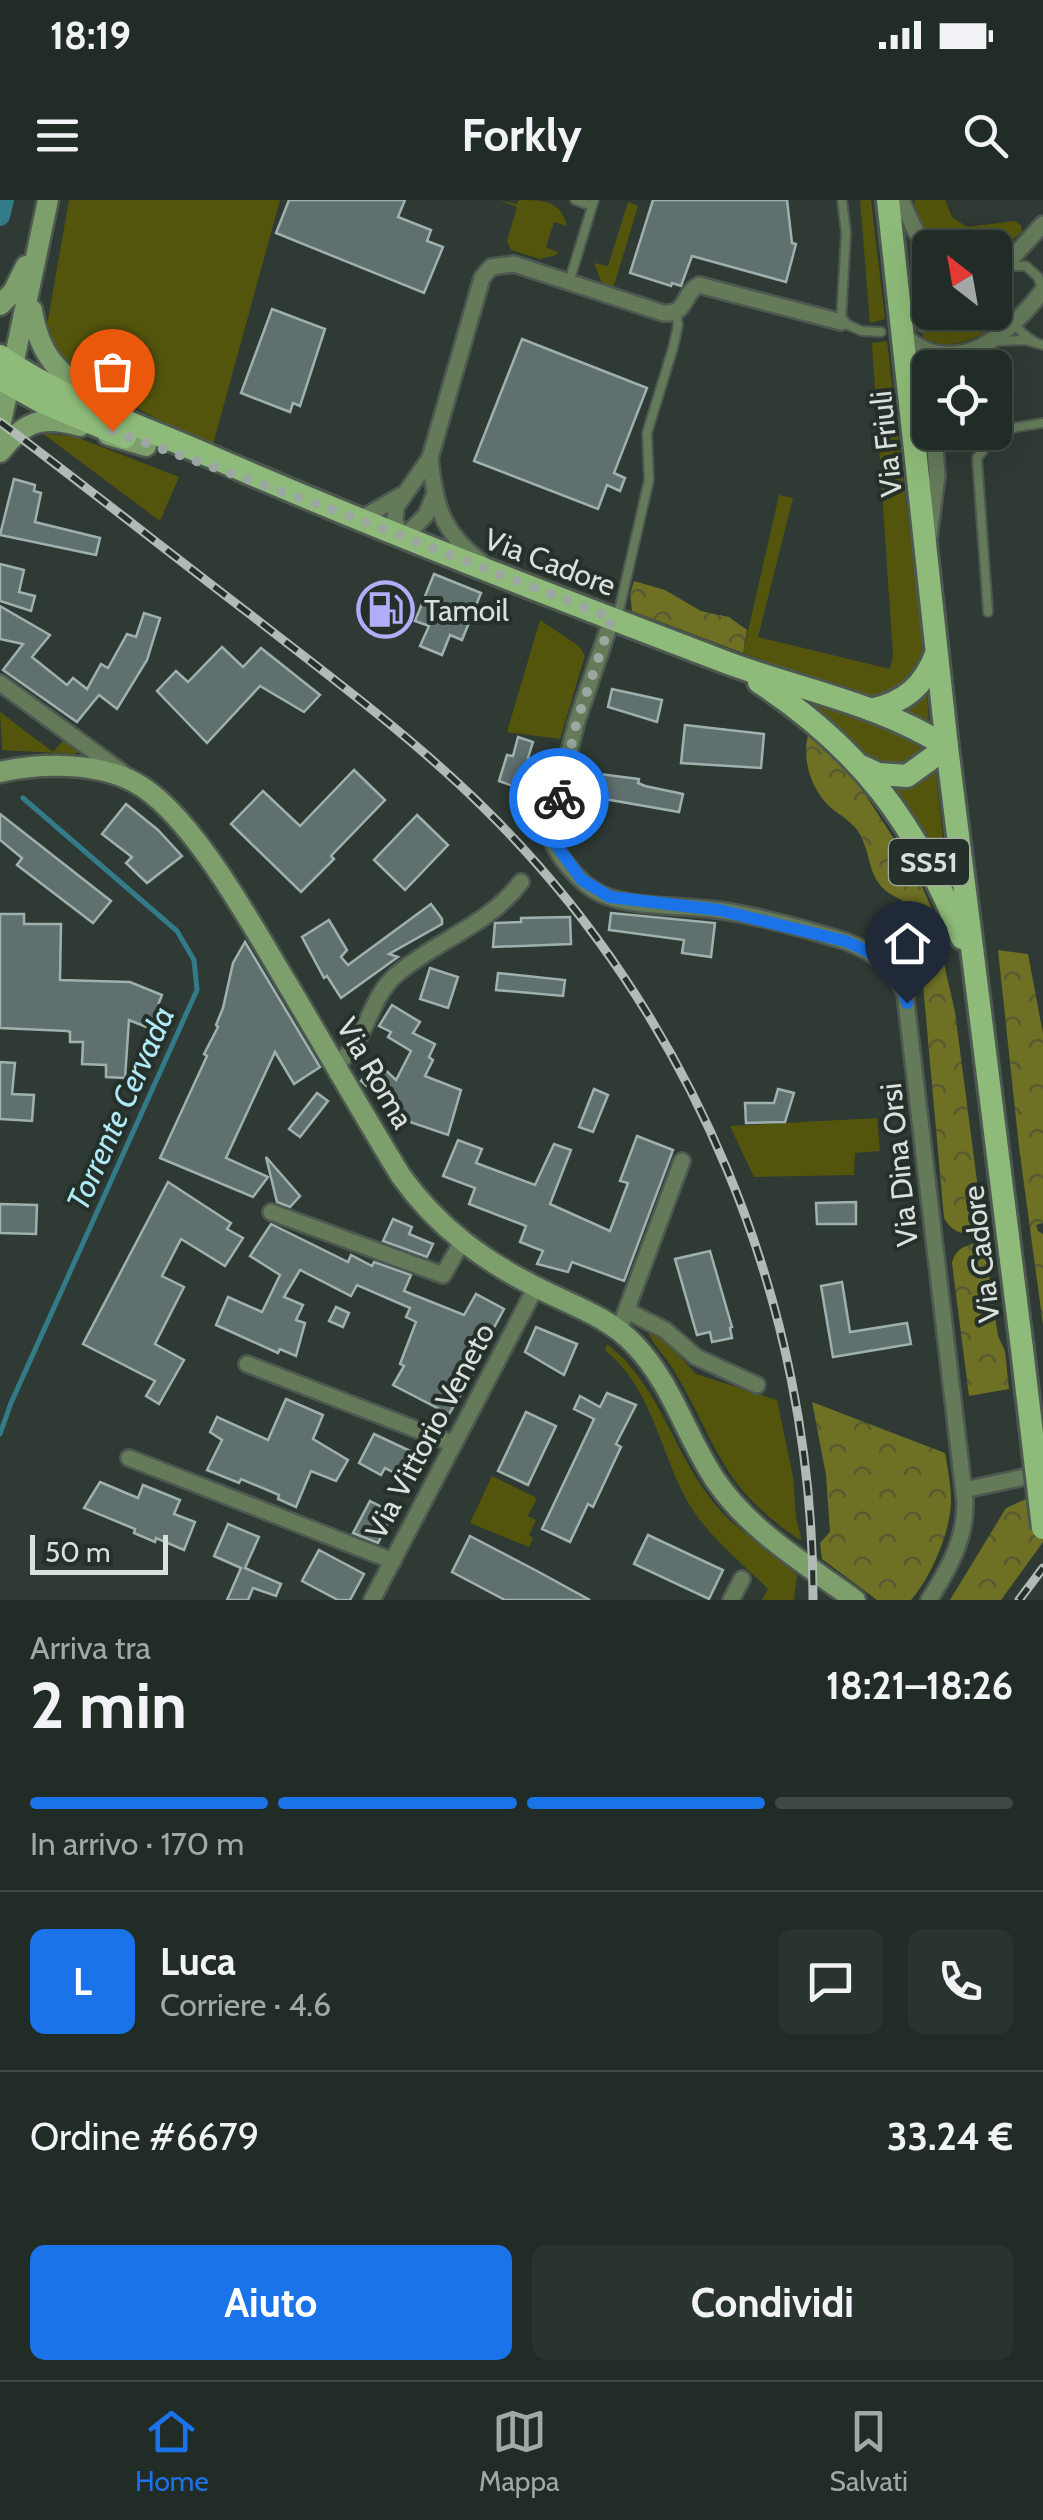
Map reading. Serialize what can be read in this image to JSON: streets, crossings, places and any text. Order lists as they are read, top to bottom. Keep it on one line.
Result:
{"streets":{"main road":["Via Friuli","Via Cadore","SS51"],"street":["Via Roma","Via Dina Orsi","Via Vittorio Veneto"]},"crossings":[["Via Friuli","Via Cadore"],["Via Cadore","Via Dina Orsi"],["Via Roma","Via Vittorio Veneto"]],"water":["Torrente Cervada"],"places":{"fuel station":["Tamoil"]},"scale_bar":"50 m","north":"top left","page":{"status":"18:19","header":"Forkly","scale":"50 m","heading":["2 min","Arriva tra","18:21–18:26"],"panel":["Luca","Corriere · 4.6","Ordine #6679","33.24 €"],"bar":"In arrivo · 170 m","round":"L","buttons":["Aiuto","Condividi"],"tabs":["Home","Mappa","Salvati"]}}
